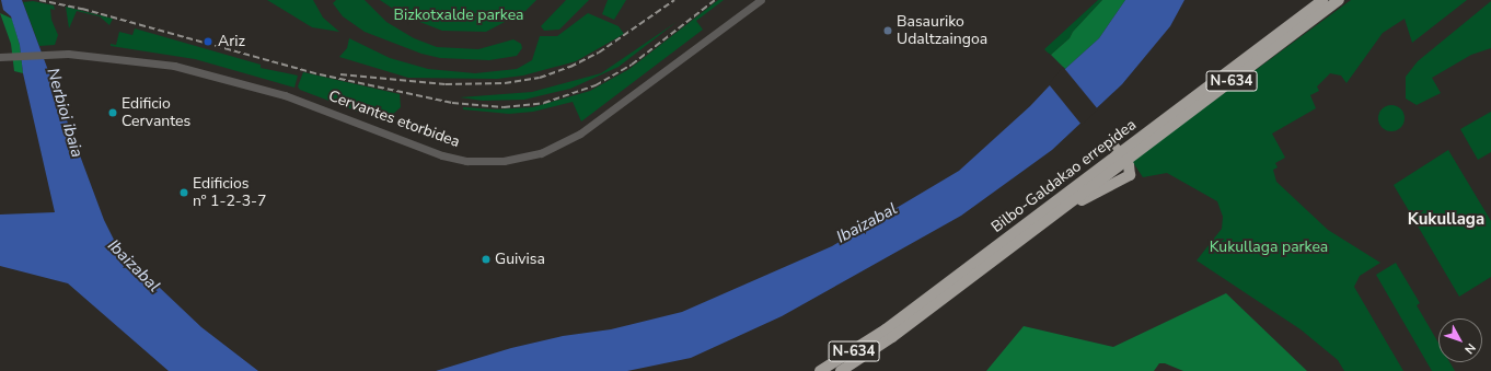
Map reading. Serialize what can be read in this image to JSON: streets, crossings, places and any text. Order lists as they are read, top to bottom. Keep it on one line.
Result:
{"streets":{"highway":["N-634","Bilbo-Galdakao errepidea"],"street":["Cervantes etorbidea"]},"districts":["Kukullaga"],"water":["Nerbioi ibaia","Ibaizabal"],"parks":["Bizkotxalde parkea","Kukullaga parkea"],"places":["Basauriko Udaltzaingoa","Ariz","Edificio Cervantes","Edificios nº 1-2-3-7","Guivisa"],"north":"bottom right"}
